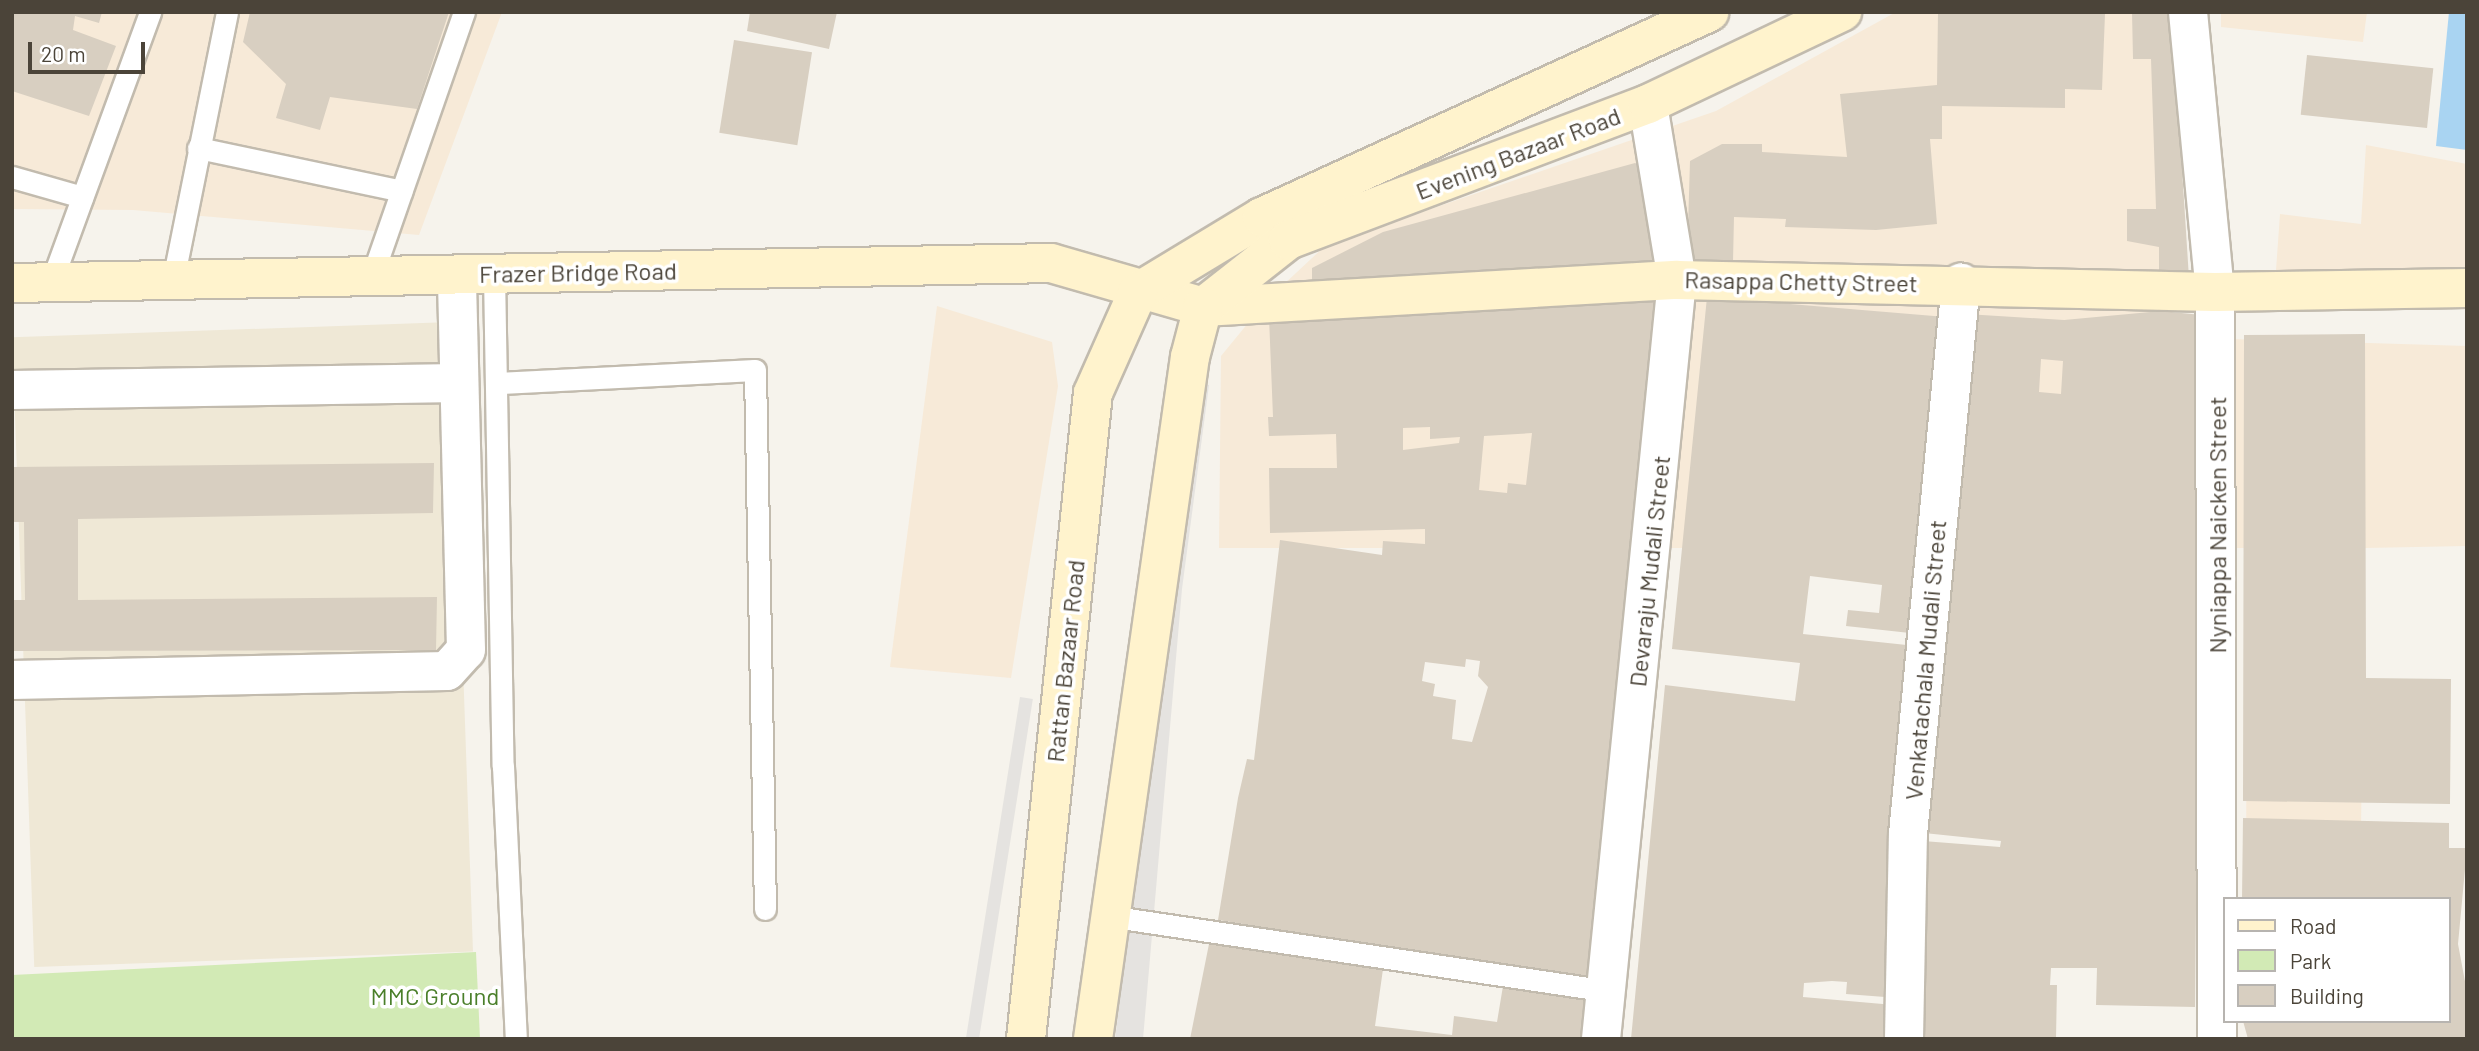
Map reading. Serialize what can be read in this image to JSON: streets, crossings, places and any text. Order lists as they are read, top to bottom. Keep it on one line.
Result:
{"streets":{"main road":["Evening Bazaar Road","Frazer Bridge Road","Rasappa Chetty Street","Rattan Bazaar Road"],"street":["Nyniappa Naicken Street","Devaraju Mudali Street","Venkatachala Mudali Street"]},"crossings":[["Evening Bazaar Road","Frazer Bridge Road"],["Evening Bazaar Road","Rasappa Chetty Street"],["Evening Bazaar Road","Devaraju Mudali Street"],["Evening Bazaar Road","Rattan Bazaar Road"],["Frazer Bridge Road","Rasappa Chetty Street"],["Frazer Bridge Road","Rattan Bazaar Road"],["Rasappa Chetty Street","Nyniappa Naicken Street"],["Rasappa Chetty Street","Devaraju Mudali Street"],["Rasappa Chetty Street","Venkatachala Mudali Street"],["Rasappa Chetty Street","Rattan Bazaar Road"]],"parks":["MMC Ground"],"legend":["Road","Park","Building"],"scale_bar":"20 m"}
